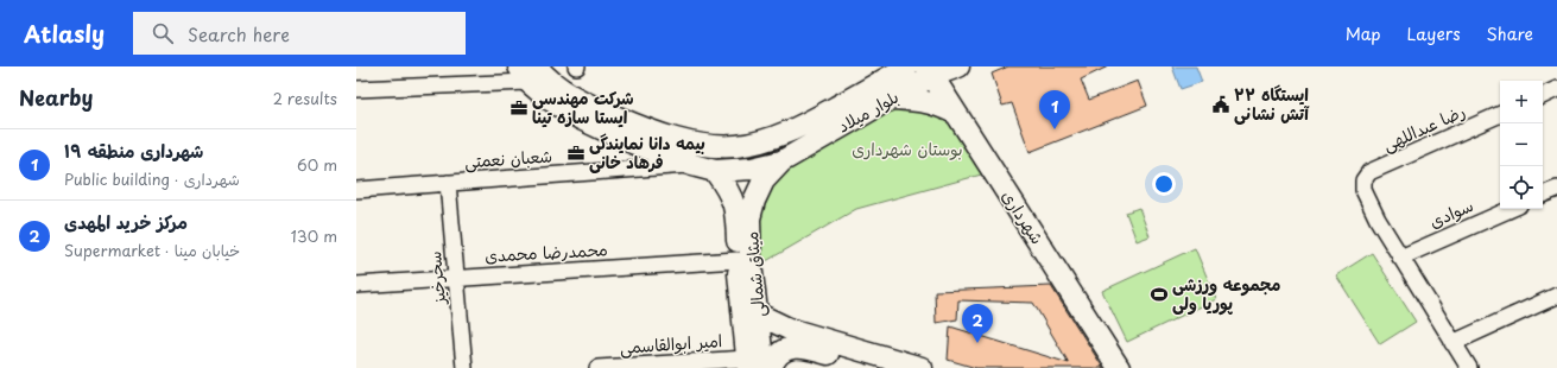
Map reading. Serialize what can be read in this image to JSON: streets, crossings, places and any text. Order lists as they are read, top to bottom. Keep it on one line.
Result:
{"streets":{"main road":["بلوار میلاد","شهرداری","میثاق شمالی"],"street":["رضا عبداللهی","شعبان نعمتی","سوادی","محمدرضا محمدی","سحرخیز","امیر ابوالقاسمی"]},"crossings":[["بلوار میلاد","شهرداری"],["بلوار میلاد","میثاق شمالی"],["رضا عبداللهی","سوادی"],["شعبان نعمتی","سحرخیز"],["محمدرضا محمدی","میثاق شمالی"],["محمدرضا محمدی","سحرخیز"],["میثاق شمالی","امیر ابوالقاسمی"]],"parks":["بوستان شهرداری"],"places":{"public building":["ایستگاه ۲۲ آتش نشانی"],"office":["شرکت مهندسی ایستا سازه تینا","بیمه دانا نمایندگی فرهاد خانی"],"sports":["مجموعه ورزشی پوریا ولی"]},"page":{"header":"Atlasly","search":"Search here","nav":["Map","Layers","Share"],"heading":["Nearby","2 results"],"map_buttons":["+","−"],"pins":["1","2"],"list":[{"mark":"1","name":"شهرداری منطقه ۱۹","note":"Public building · شهرداری","value":"60 m"},{"mark":"2","name":"مرکز خرید المهدی","note":"Supermarket · خیابان مینا","value":"130 m"}]}}
